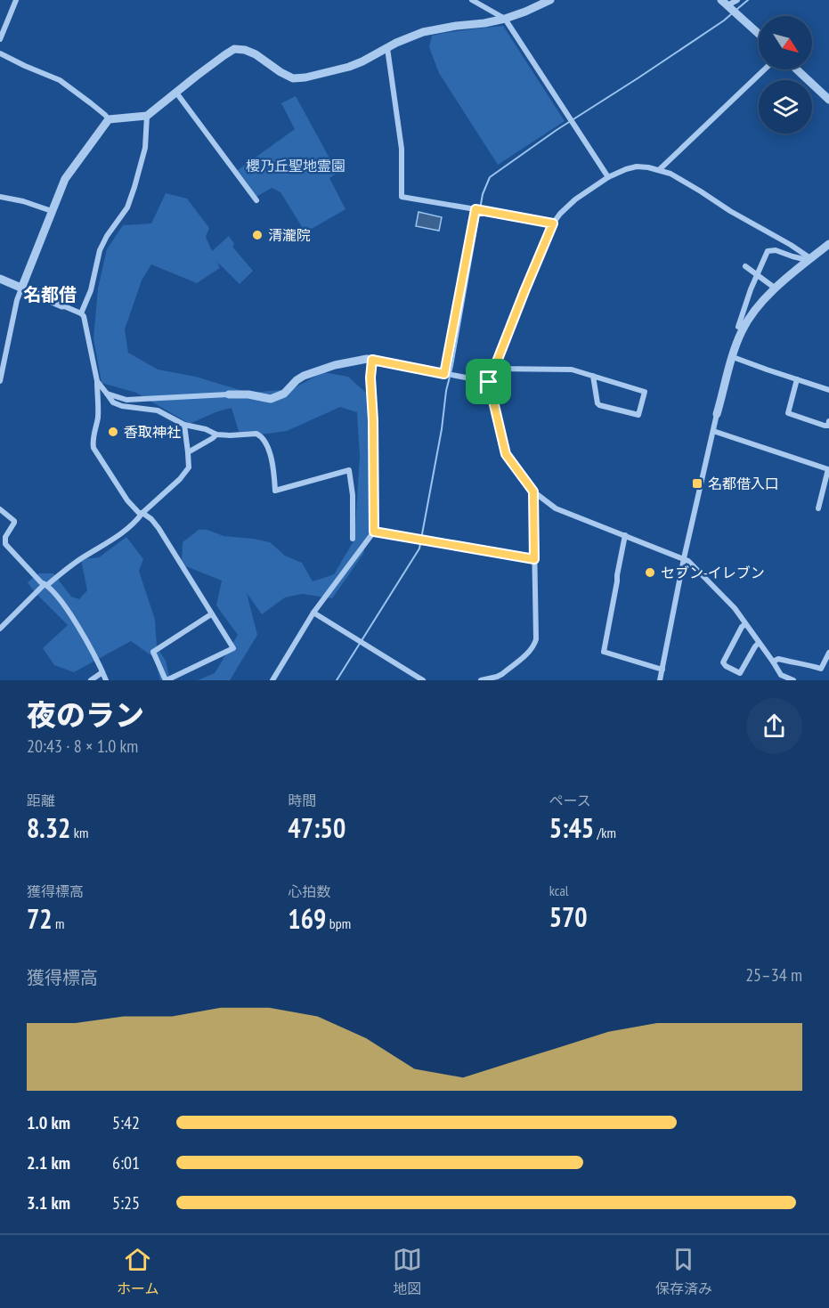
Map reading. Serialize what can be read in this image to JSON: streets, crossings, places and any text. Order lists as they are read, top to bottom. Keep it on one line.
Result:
{"districts":["名都借"],"parks":["櫻乃丘聖地霊園"],"places":{"other":["清瀧院","香取神社","セブン-イレブン"],"transit":["名都借入口"]},"north":"bottom right","page":{"heading":["夜のラン","20:43 · 8 × 1.0 km"],"stats":[["距離","8.32 km"],["時間","47:50"],["ペース","5:45 /km"],["獲得標高","72 m"],["心拍数","169 bpm"],["kcal","570"]],"chart":["獲得標高","25–34 m"],"list":[{"name":"1.0 km","note":"5:42"},{"name":"2.1 km","note":"6:01"},{"name":"3.1 km","note":"5:25"}],"tabs":["ホーム","地図","保存済み"]}}
